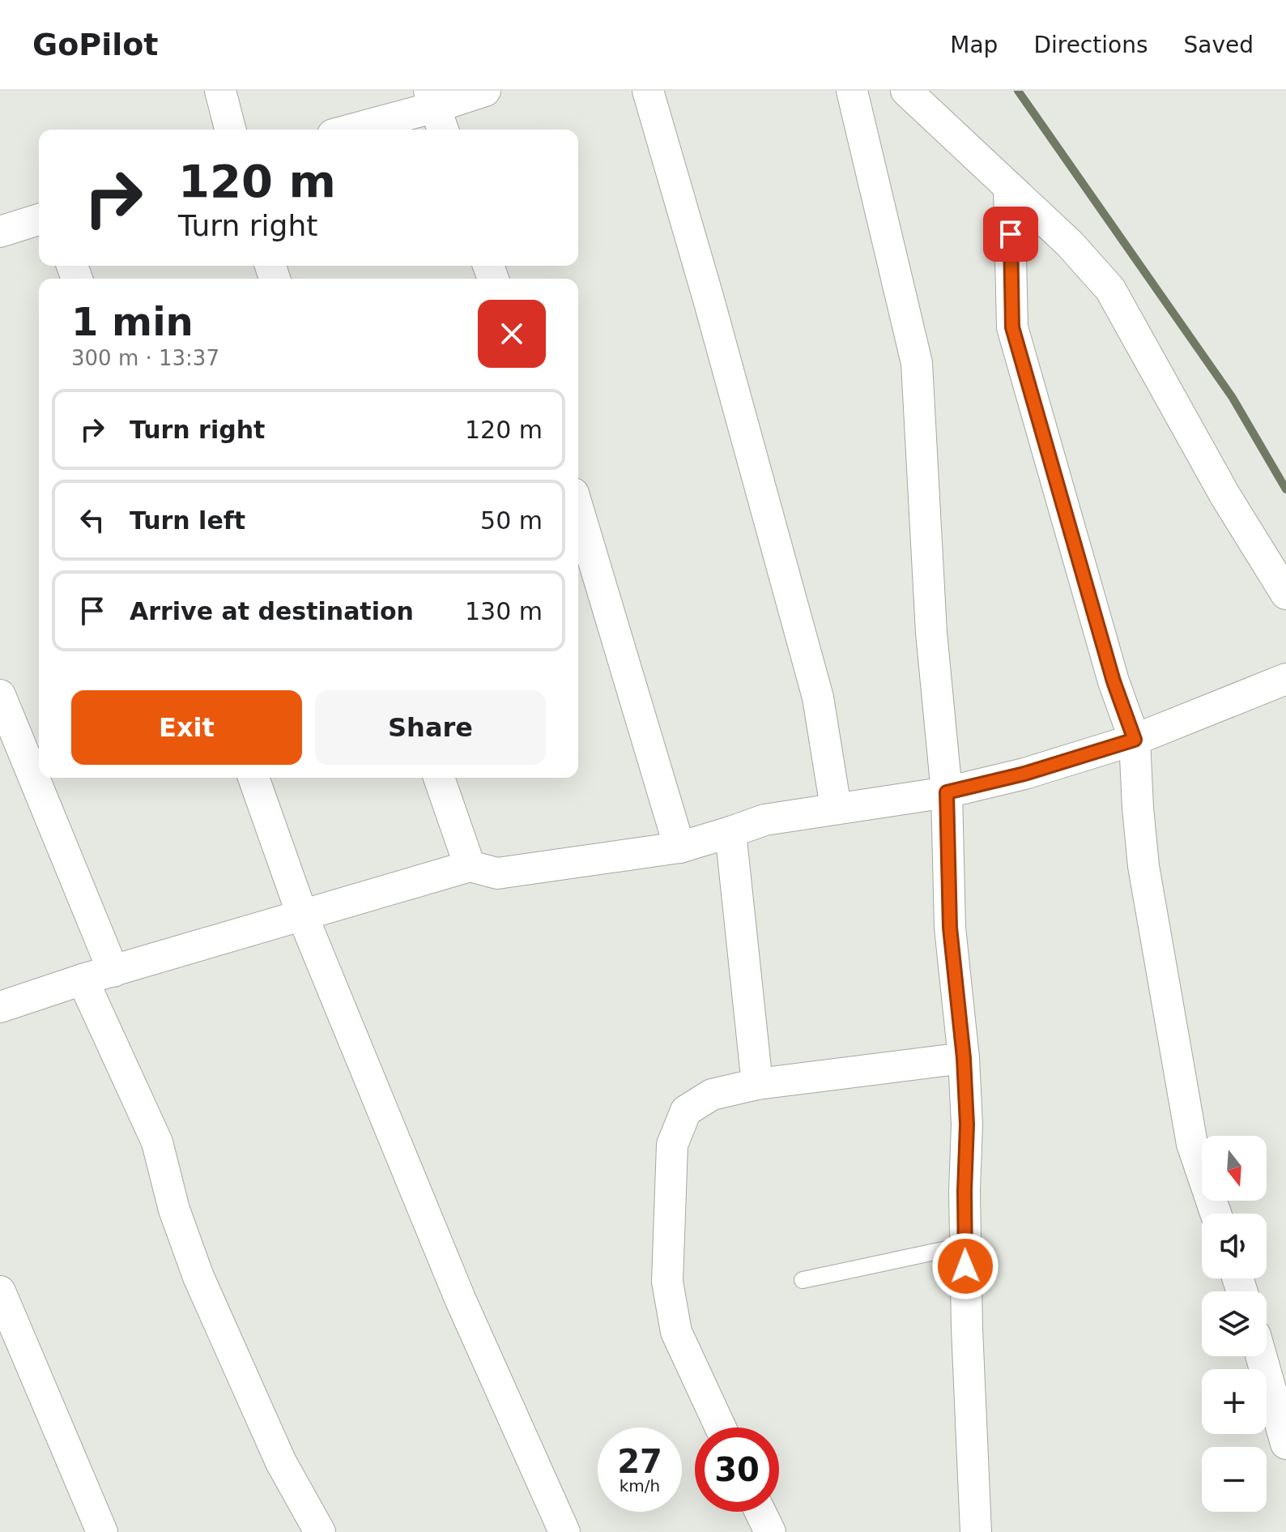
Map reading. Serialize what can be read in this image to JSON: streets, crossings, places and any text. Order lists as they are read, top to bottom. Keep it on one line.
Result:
{"north":"bottom","page":{"header":"GoPilot","nav":["Map","Directions","Saved"],"turn":["120 m","Turn right"],"heading":["1 min","300 m · 13:37"],"list":[{"name":"Turn right","value":"120 m"},{"name":"Turn left","value":"50 m"},{"name":"Arrive at destination","value":"130 m"}],"buttons":["Exit","Share"],"map_buttons":["+","−"],"speed":"27 km/h","limit":"30"}}
